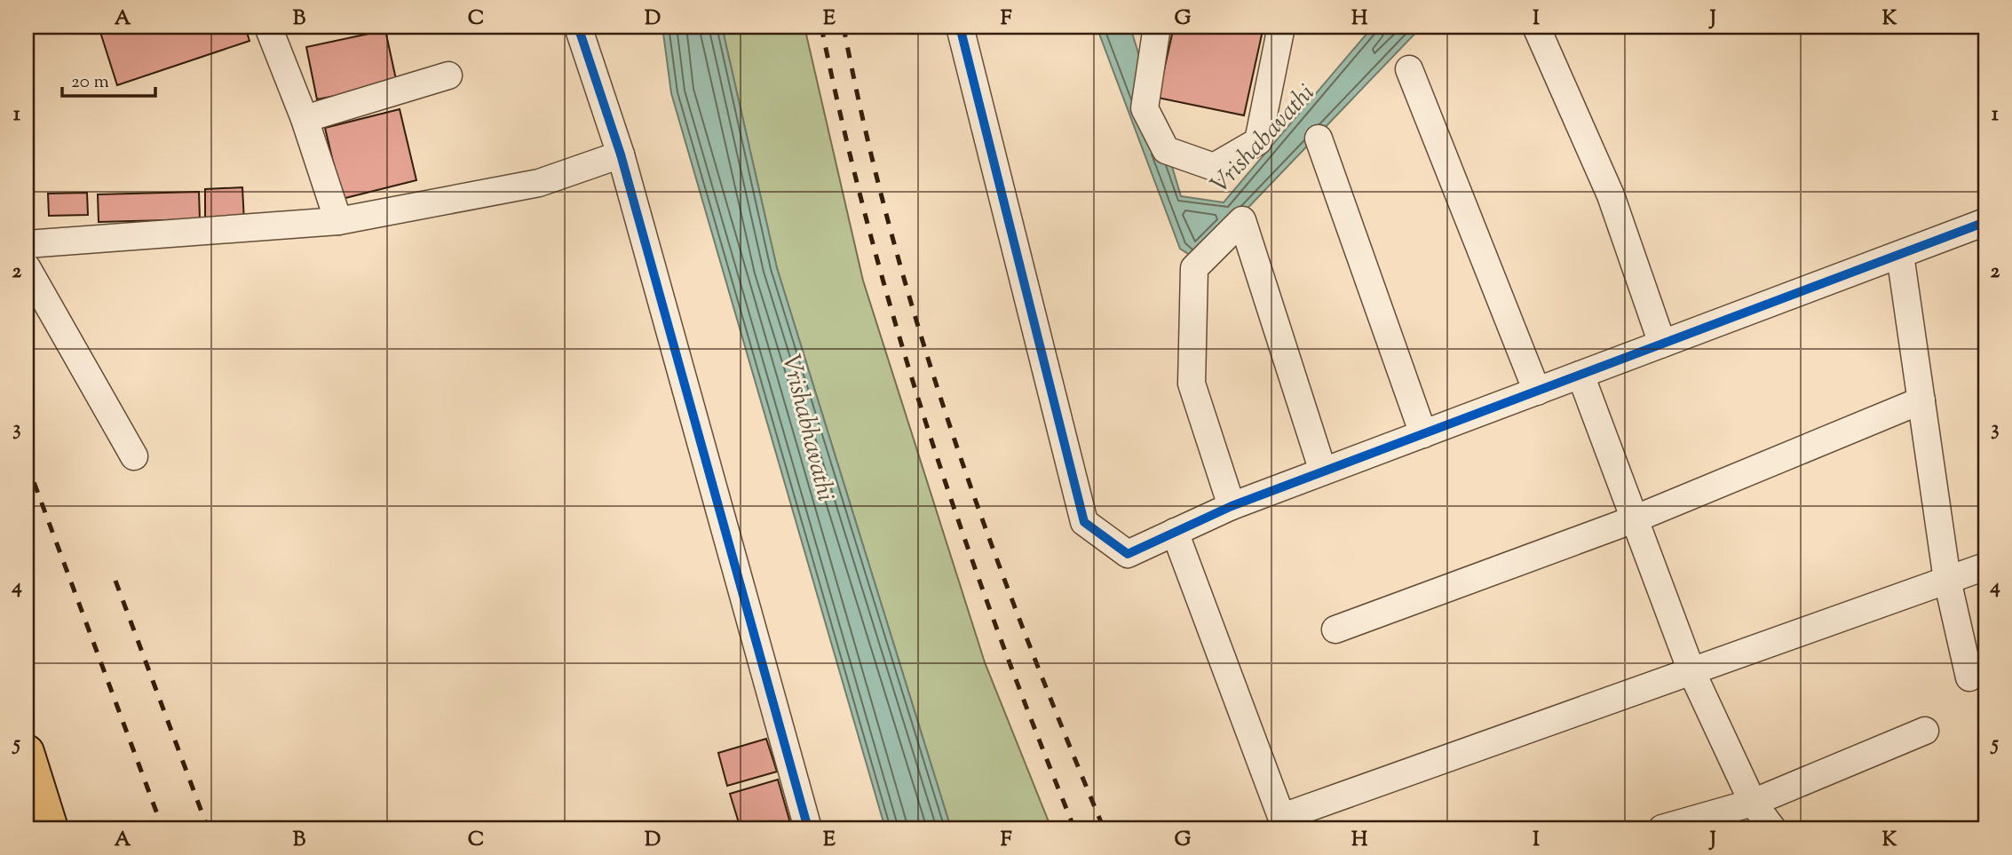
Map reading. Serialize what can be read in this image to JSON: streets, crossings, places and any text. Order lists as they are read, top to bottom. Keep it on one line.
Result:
{"water":["Vrishabavathi","Vrishabhavathi"],"scale_bar":"20 m","grid":{"columns":["A","B","C","D","E","F","G","H","I","J","K"],"rows":["1","2","3","4","5"]}}
